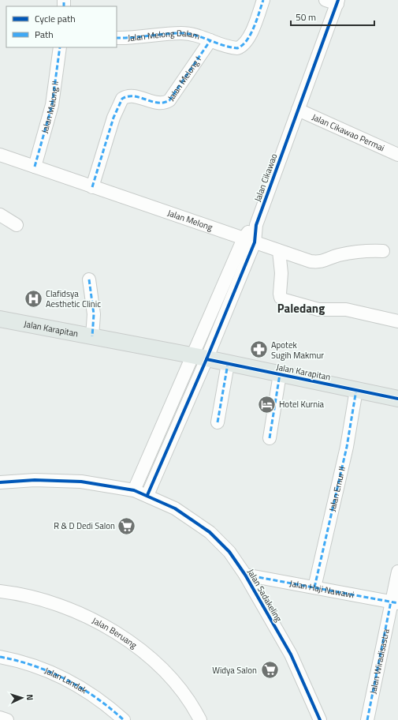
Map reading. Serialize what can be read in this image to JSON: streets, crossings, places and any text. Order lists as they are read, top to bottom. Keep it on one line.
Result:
{"streets":{"main road":["Jalan Karapitan"],"street":["Jalan Melong Dalam","Jalan Melong I","Jalan Melong II","Jalan Cikawao Permai","Jalan Cikawao","Jalan Melong","Jalan Emur II","Jalan Haji Nawawi","Jalan Sadakeling","Jalan Beruang","Jalan Wiradisastra","Jalan Landak"]},"crossings":[["Jalan Melong Dalam","Jalan Melong I"],["Jalan Melong I","Jalan Melong"],["Jalan Melong II","Jalan Melong"],["Jalan Cikawao Permai","Jalan Cikawao"],["Jalan Cikawao","Jalan Melong"],["Jalan Cikawao","Jalan Karapitan"],["Jalan Karapitan","Jalan Emur II"],["Jalan Emur II","Jalan Haji Nawawi"],["Jalan Haji Nawawi","Jalan Sadakeling"],["Jalan Haji Nawawi","Jalan Wiradisastra"]],"districts":["Paledang"],"places":{"hospital":["Clafidsya Aesthetic Clinic"],"pharmacy":["Apotek Sugih Makmur"],"hotel":["Hotel Kurnia"],"supermarket":["R & D Dedi Salon","Widya Salon"]},"legend":["Cycle path","Path"],"scale_bar":"50 m","north":"right"}
